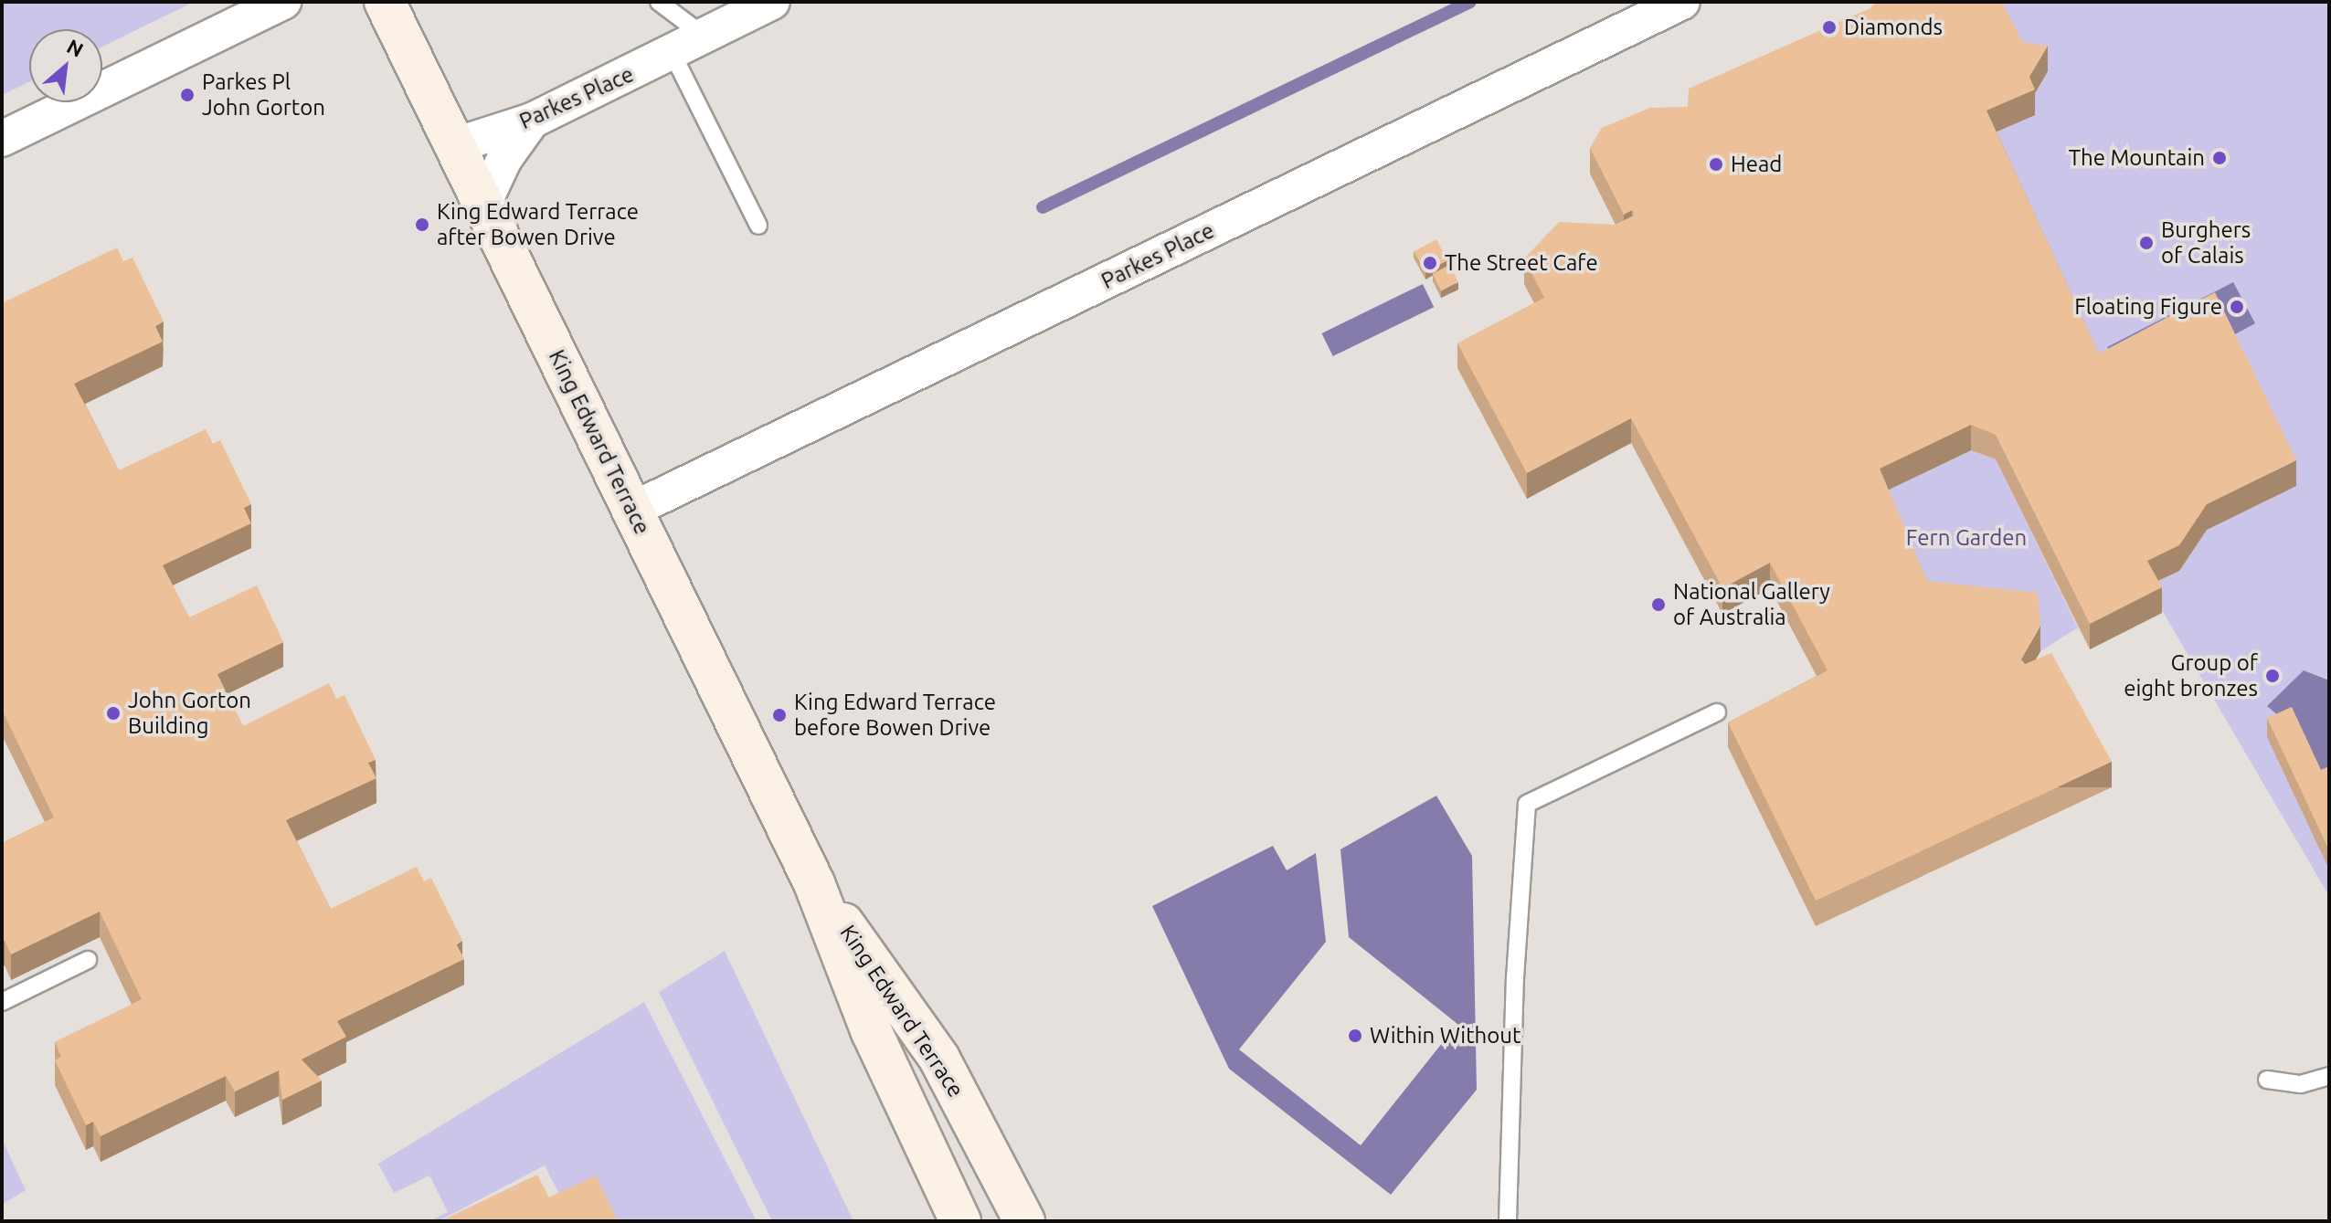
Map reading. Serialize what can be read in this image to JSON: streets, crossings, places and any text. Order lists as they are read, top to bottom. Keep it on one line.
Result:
{"streets":{"main road":["King Edward Terrace"],"street":["Parkes Place"]},"crossings":[["Parkes Place","King Edward Terrace"]],"parks":["Fern Garden"],"places":["Diamonds","Parkes Pl John Gorton","The Mountain","Head","King Edward Terrace after Bowen Drive","Burghers of Calais","The Street Cafe","Floating Figure","National Gallery of Australia","Group of eight bronzes","John Gorton Building","King Edward Terrace before Bowen Drive","Within Without"],"north":"top right"}
